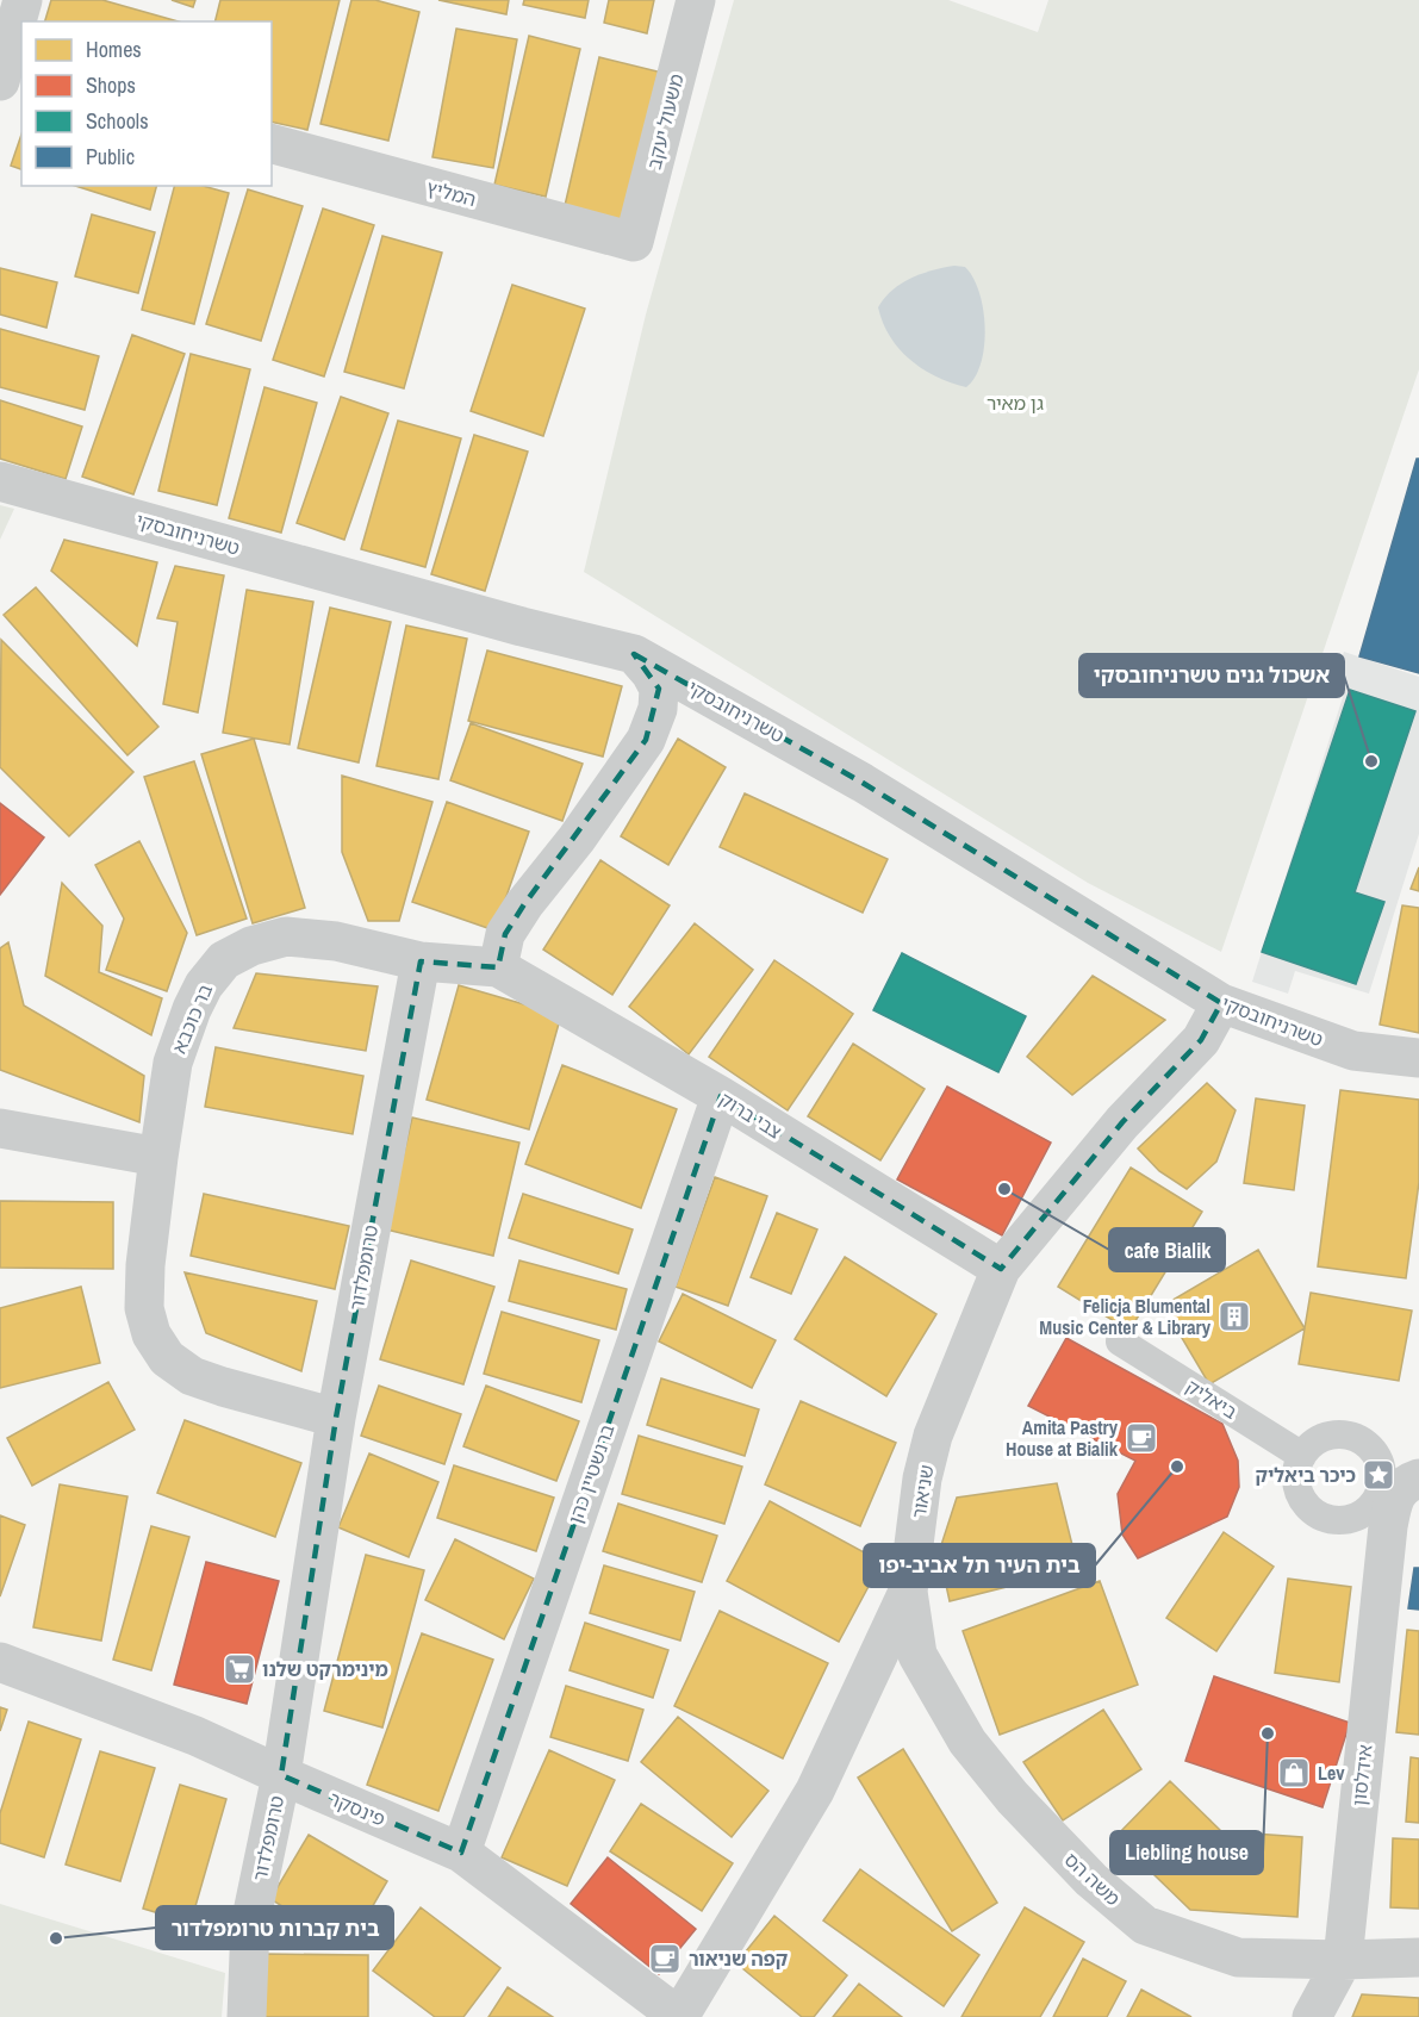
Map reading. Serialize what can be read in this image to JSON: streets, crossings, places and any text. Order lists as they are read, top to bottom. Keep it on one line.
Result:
{"streets":{"street":["משעול יעקב","המליץ","טשרניחובסקי","בר כוכבא","צבי ברוק","טרומפלדור","ביאליק","ברנשטיין כהן","שניאור","אידלסון","פינסקר","משה הס"]},"crossings":[["משעול יעקב","המליץ"],["טשרניחובסקי","שניאור"],["בר כוכבא","טרומפלדור"],["צבי ברוק","ברנשטיין כהן"],["צבי ברוק","שניאור"],["טרומפלדור","פינסקר"],["ביאליק","אידלסון"],["ברנשטיין כהן","פינסקר"],["שניאור","פינסקר"],["שניאור","משה הס"],["אידלסון","משה הס"]],"parks":["גן מאיר"],"places":{"other":["אשכול גנים טשרניחובסקי","cafe Bialik","בית העיר תל אביב-יפו","Liebling house","בית קברות טרומפלדור"],"building":["Felicja Blumental Music Center & Library"],"cafe":["Amita Pastry House at Bialik","קפה שניאור"],"place":["כיכר ביאליק"],"supermarket":["מינימרקט שלנו"],"shop":["Lev"]},"legend":["Homes","Shops","Schools","Public"]}
